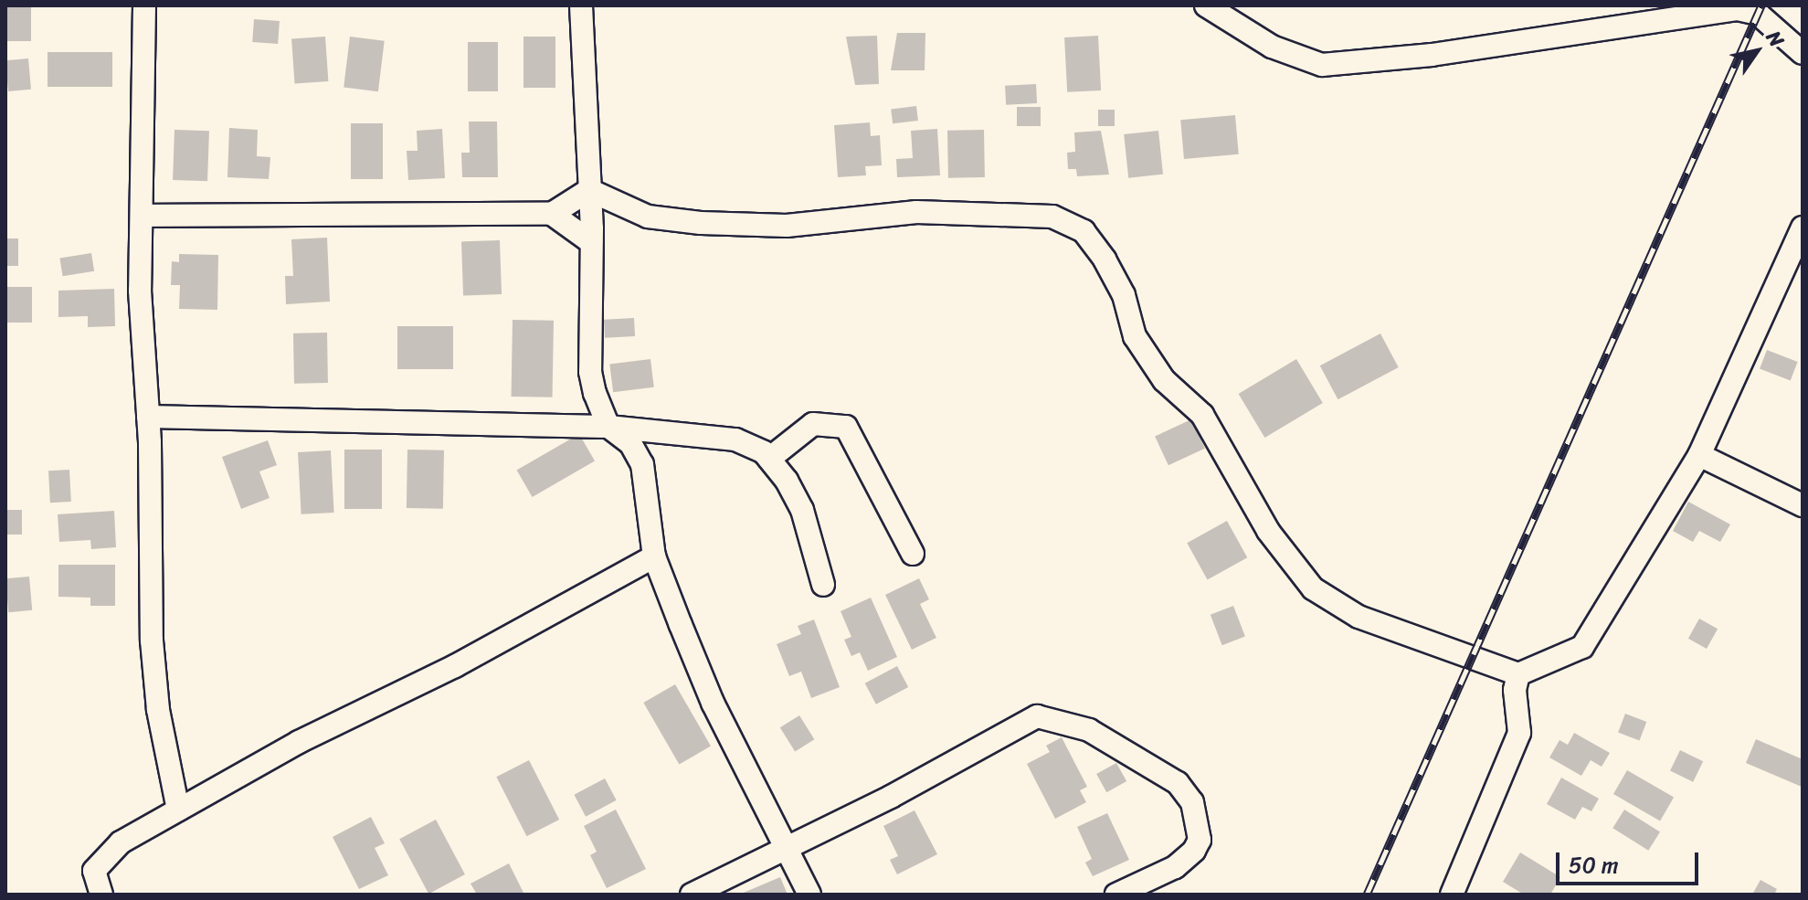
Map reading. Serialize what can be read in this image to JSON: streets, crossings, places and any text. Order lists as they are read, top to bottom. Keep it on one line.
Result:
{"scale_bar":"50 m","north":"top right"}
